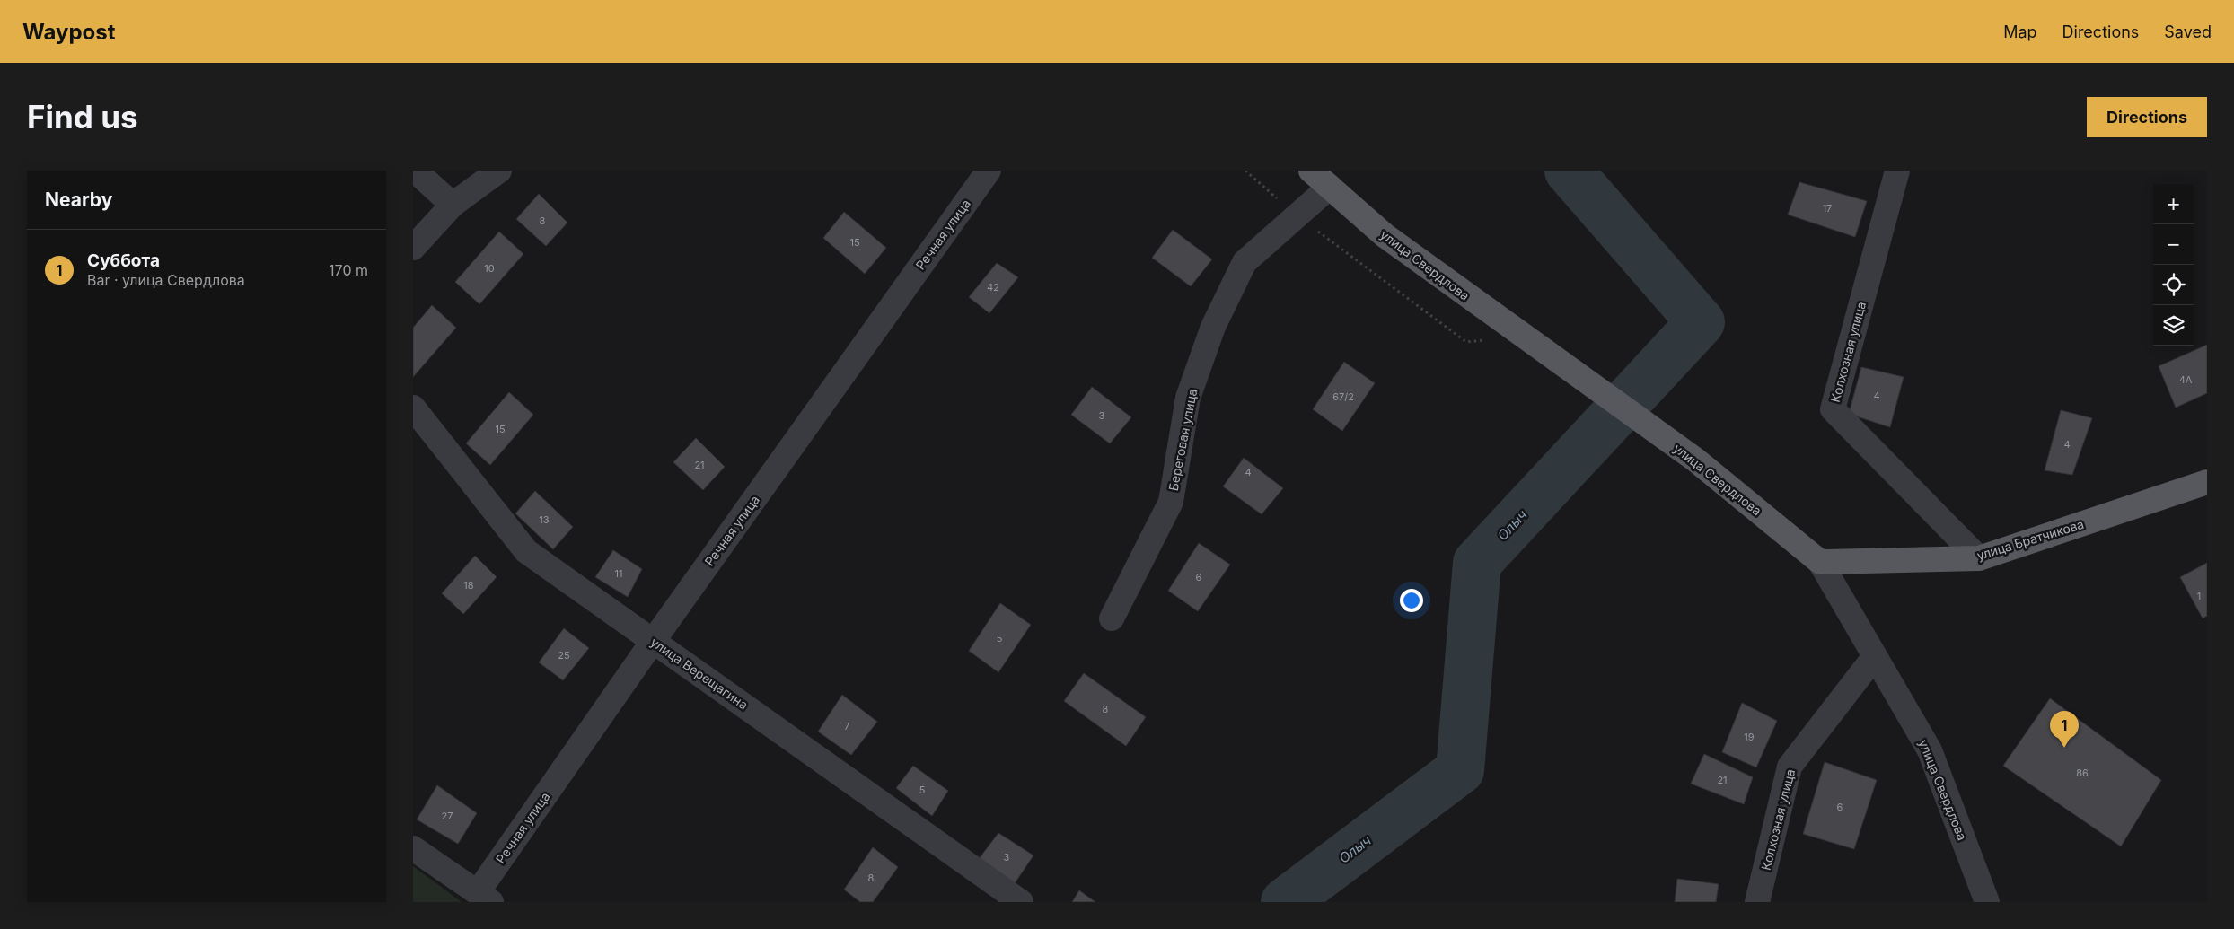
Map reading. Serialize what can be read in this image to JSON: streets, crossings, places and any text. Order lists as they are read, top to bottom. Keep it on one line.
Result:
{"streets":{"main road":["улица Свердлова","улица Братчикова"],"street":["Речная улица","Колхозная улица","Береговая улица","улица Верещагина"]},"crossings":[["Речная улица","улица Верещагина"],["улица Свердлова","Колхозная улица"],["улица Свердлова","Береговая улица"],["улица Свердлова","улица Братчикова"],["Колхозная улица","улица Братчикова"]],"water":["Олыч"],"house_numbers":["17","8","15","10","42","4А","4","67/2","3","15","4","21","4","13","11","6","18","1","5","25","8","7","19","86","21","5","6","27","3","8"],"page":{"header":"Waypost","nav":["Map","Directions","Saved"],"buttons":"Directions","title":"Find us","heading":"Nearby","map_buttons":["+","−"],"list":[{"mark":"1","name":"Суббота","note":"Bar · улица Свердлова","value":"170 m"}],"pins":"1"}}
